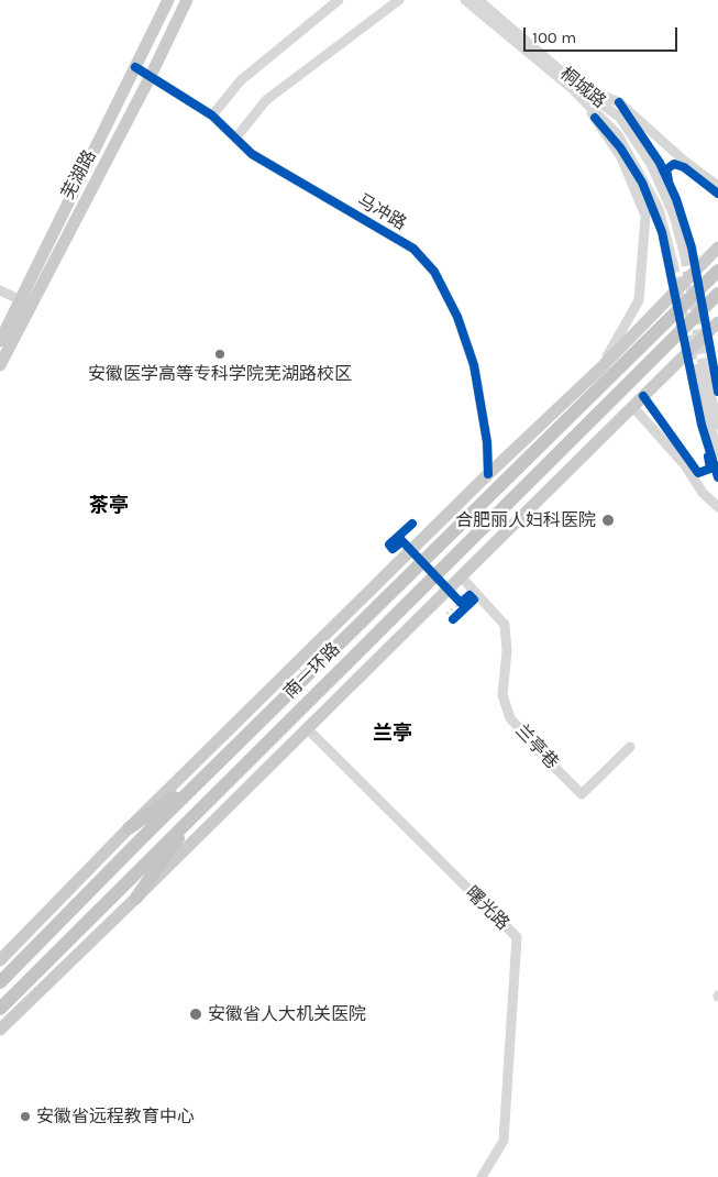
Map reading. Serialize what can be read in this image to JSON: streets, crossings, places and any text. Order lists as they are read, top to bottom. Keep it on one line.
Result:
{"streets":{"highway":["南一环路"],"main road":["芜湖路"],"street":["桐城路","马冲路","兰亭巷","曙光路"]},"crossings":[["芜湖路","马冲路"]],"districts":["茶亭","兰亭"],"places":["安徽医学高等专科学院芜湖路校区","合肥丽人妇科医院","安徽省人大机关医院","安徽省远程教育中心"],"scale_bar":"100 m"}
